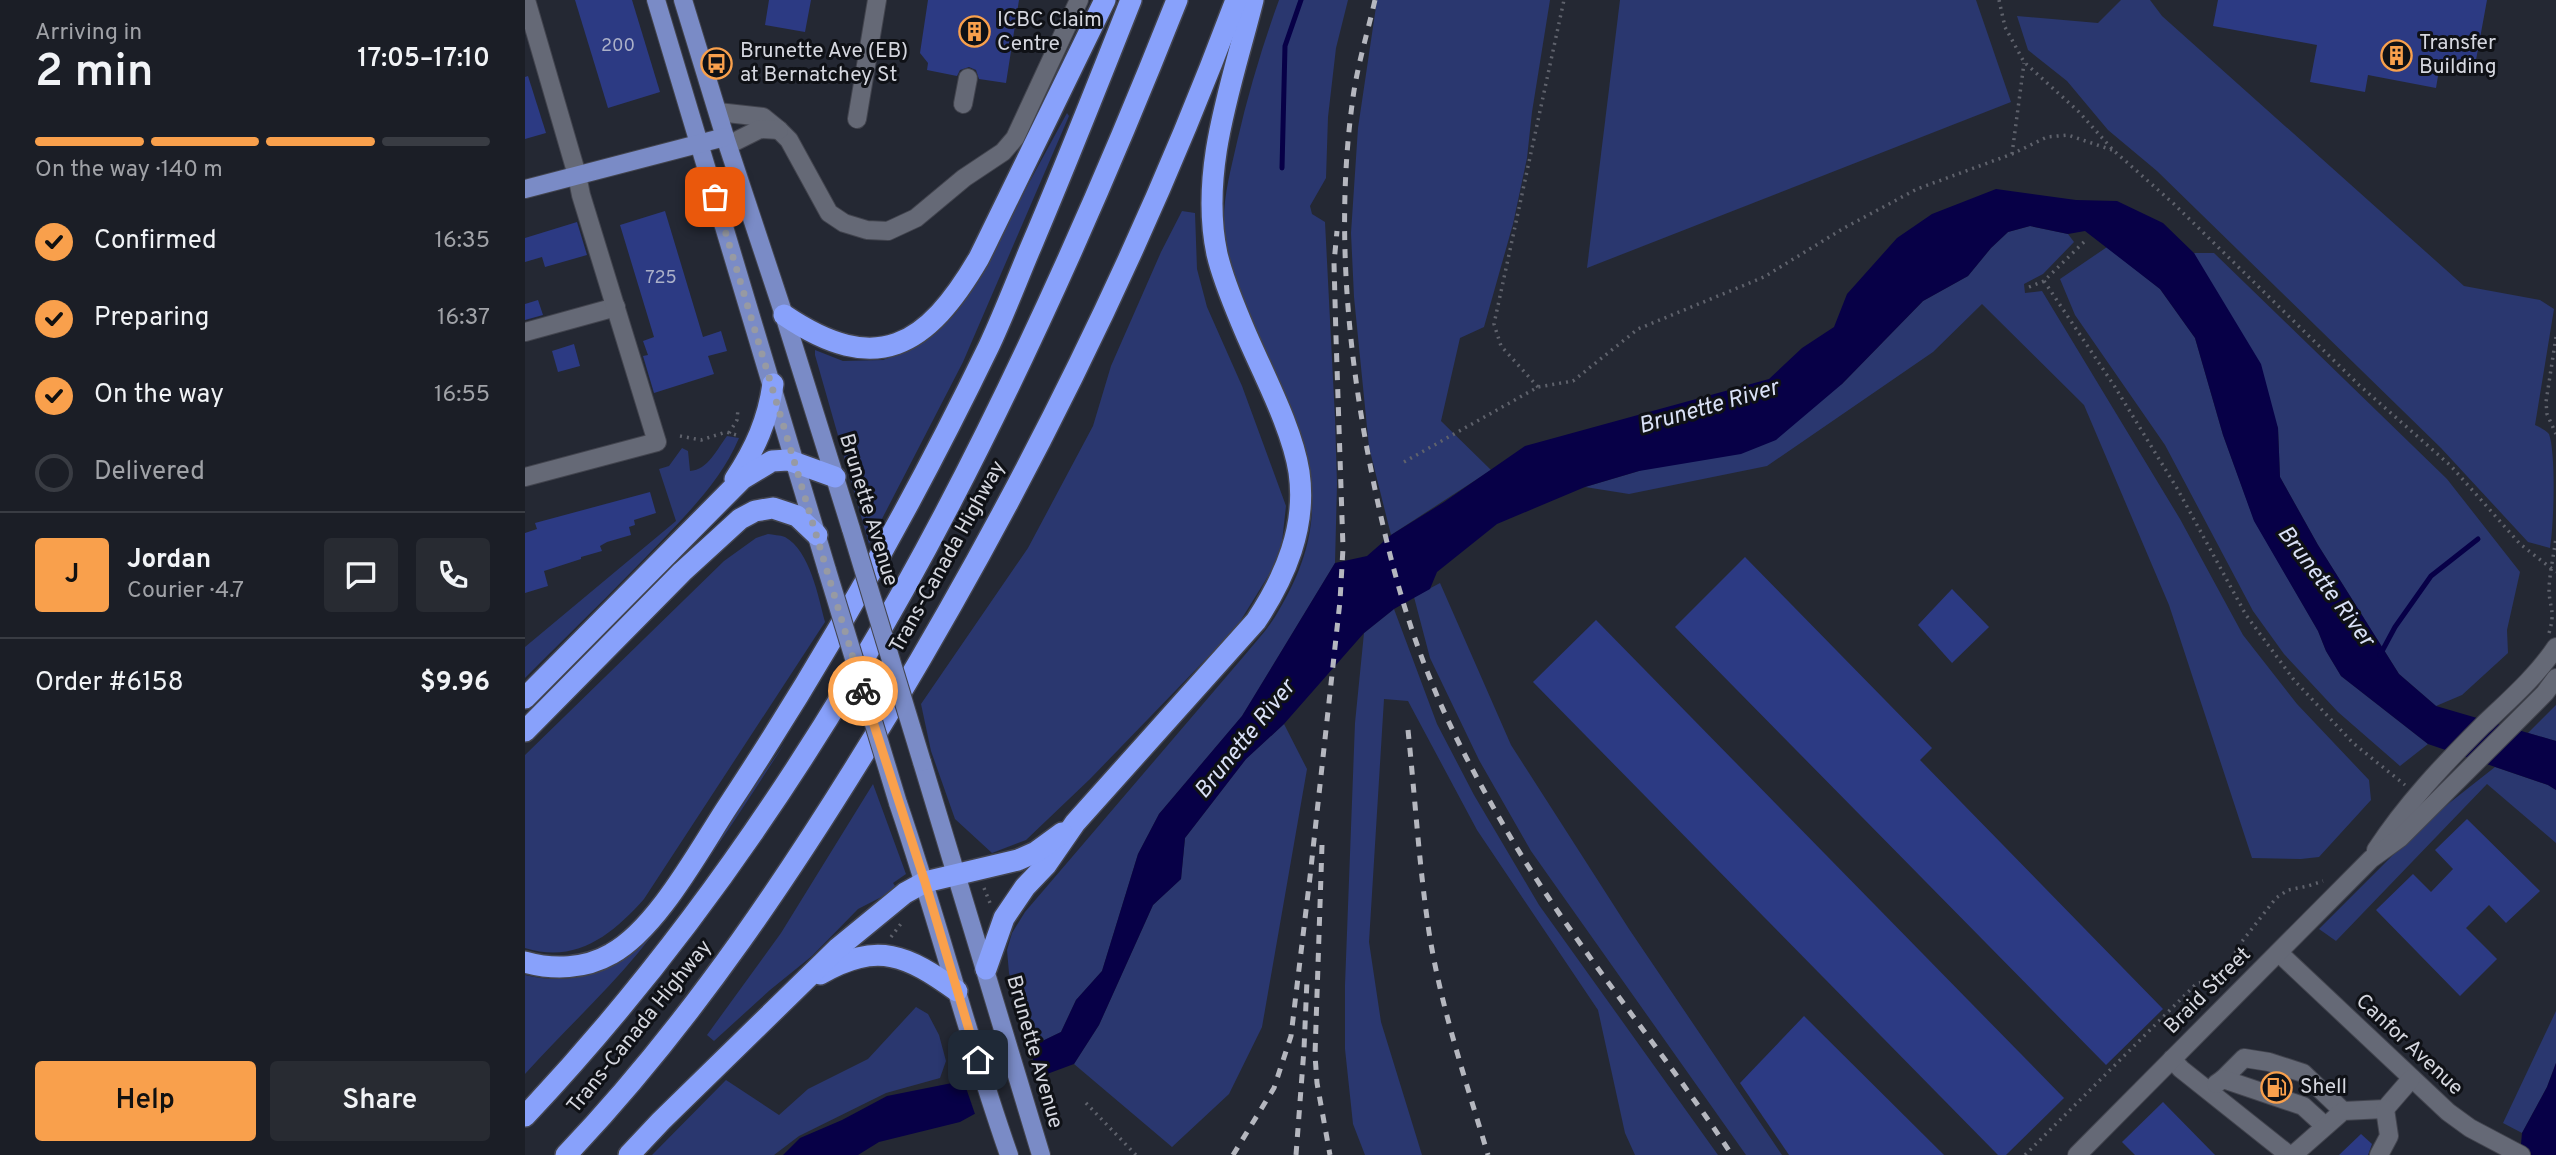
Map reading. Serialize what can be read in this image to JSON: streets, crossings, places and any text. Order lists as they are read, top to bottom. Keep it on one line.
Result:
{"streets":{"highway":["Trans-Canada Highway"],"main road":["Brunette Avenue"],"street":["Braid Street","Canfor Avenue"]},"crossings":[["Braid Street","Canfor Avenue"]],"water":["Brunette River"],"places":{"building":["ICBC Claim Centre","Transfer Building"],"bus stop":["Brunette Ave (EB) at Bernatchey St"],"fuel station":["Shell"]},"house_numbers":["200","725"],"page":{"heading":["2 min","Arriving in","17:05–17:10"],"panel":["Jordan","Courier · 4.7","Order #6158","$9.96"],"bar":"On the way · 140 m","list":[["Confirmed","16:35"],["Preparing","16:37"],["On the way","16:55"],"Delivered"],"round":"J","buttons":["Help","Share"]}}
